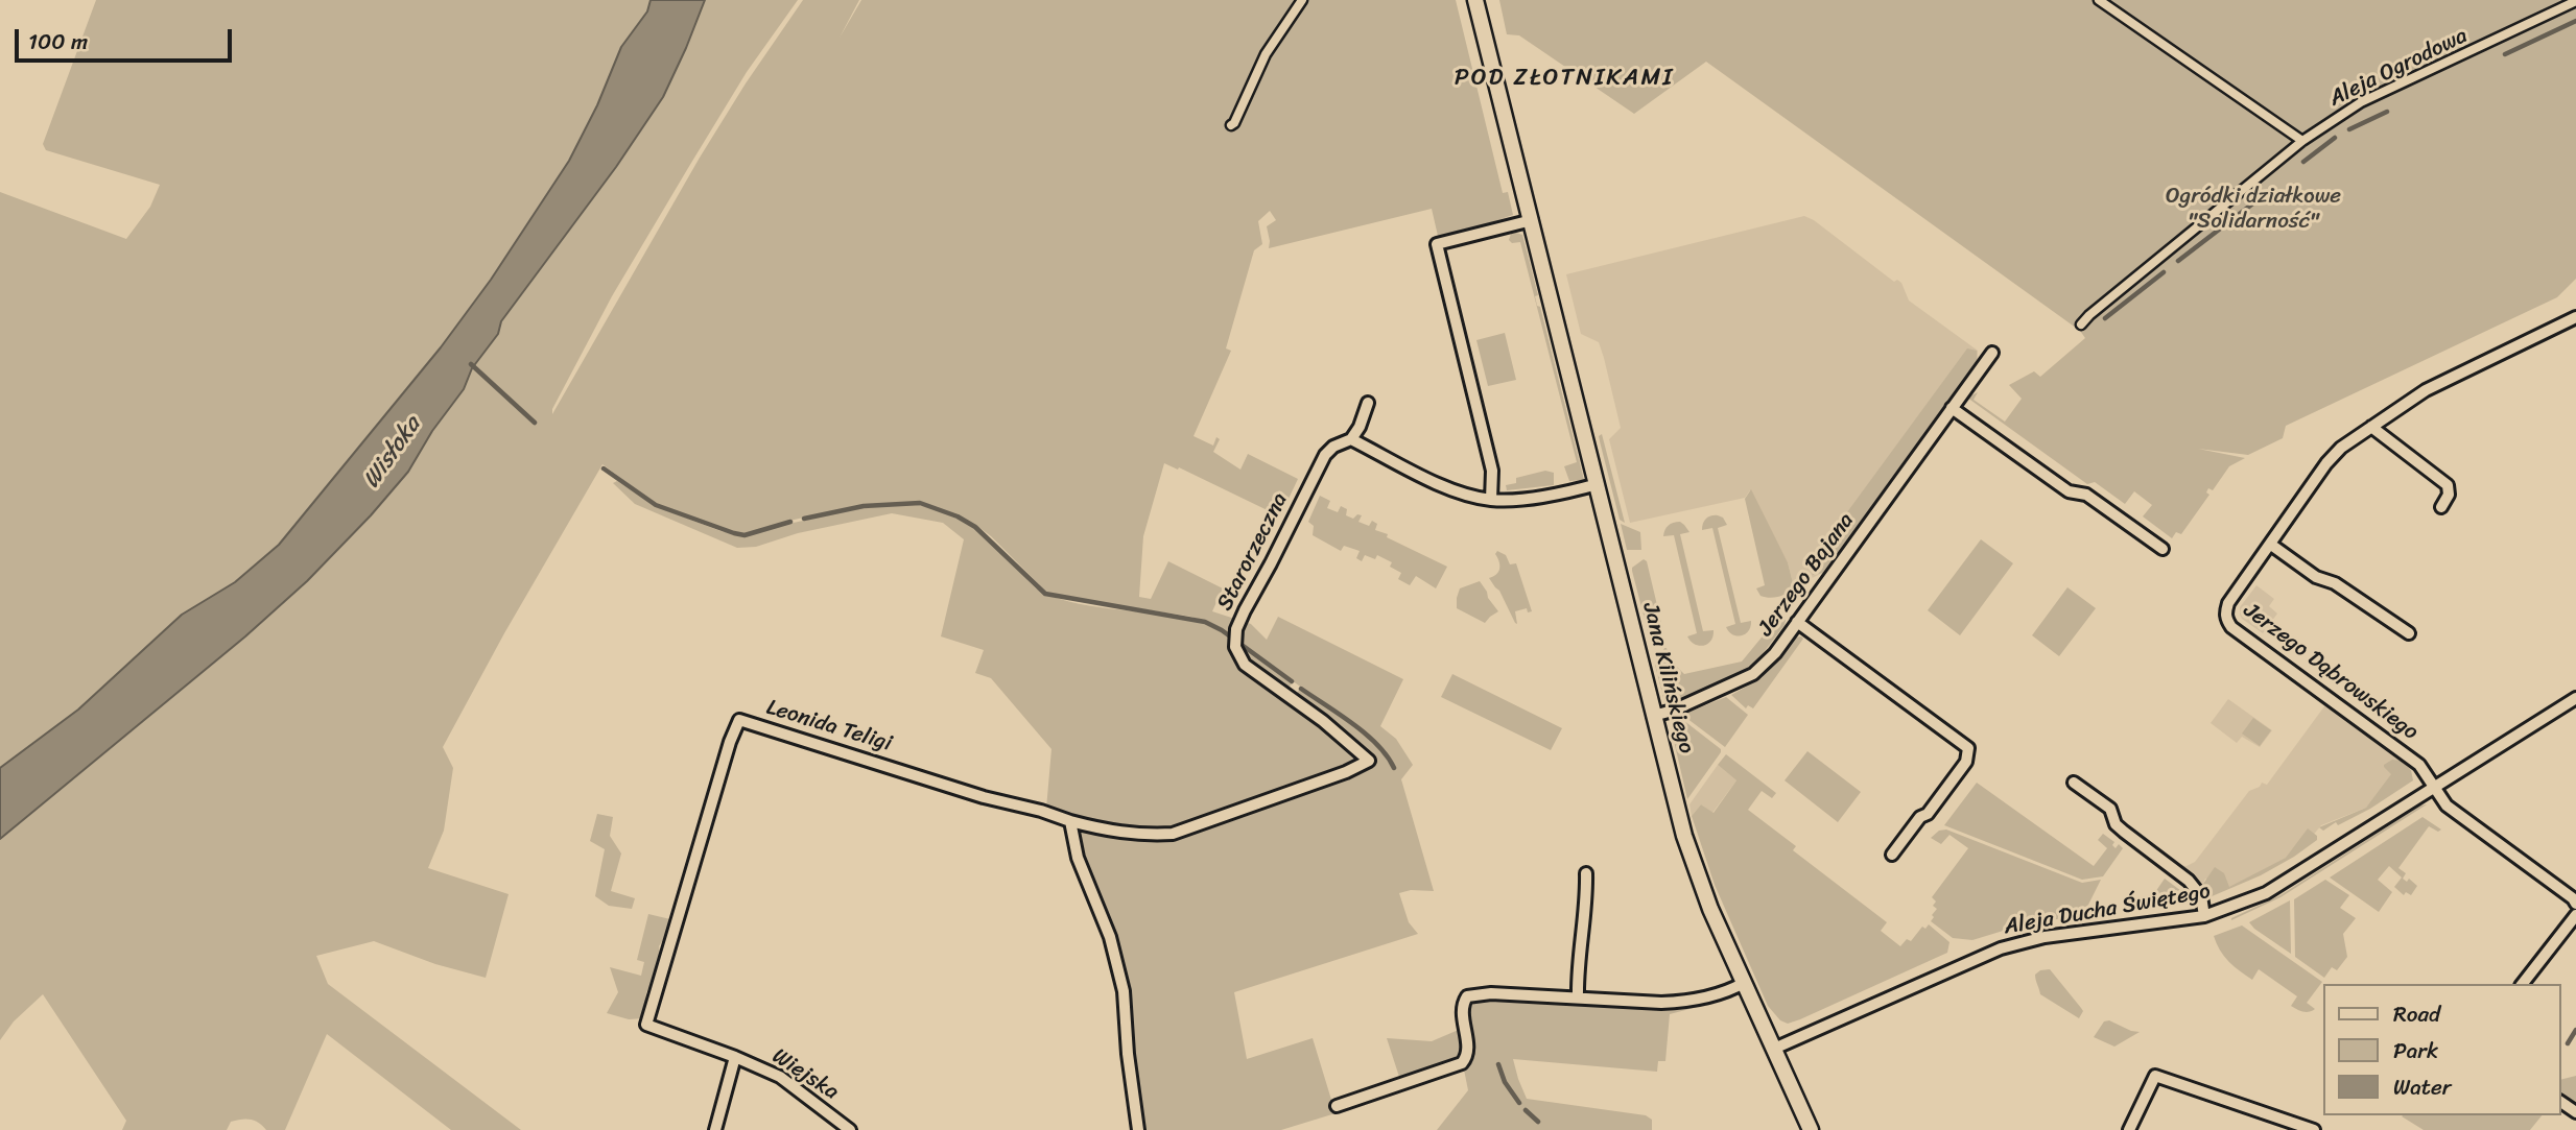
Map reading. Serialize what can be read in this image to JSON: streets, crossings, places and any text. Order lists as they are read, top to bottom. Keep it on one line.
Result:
{"streets":{"street":["Aleja Ogrodowa","Starorzeczna","Jerzego Bajana","Jerzego Dąbrowskiego","Jana Kilińskiego","Leonida Teligi","Aleja Ducha Świętego","Wiejska"]},"crossings":[["Starorzeczna","Leonida Teligi"],["Jerzego Bajana","Jana Kilińskiego"],["Jerzego Dąbrowskiego","Aleja Ducha Świętego"],["Jana Kilińskiego","Aleja Ducha Świętego"],["Leonida Teligi","Wiejska"]],"districts":["POD ZŁOTNIKAMI"],"water":["Wisłoka"],"parks":["Ogródki działkowe \"Solidarność\""],"legend":["Road","Park","Water"],"scale_bar":"100 m"}
